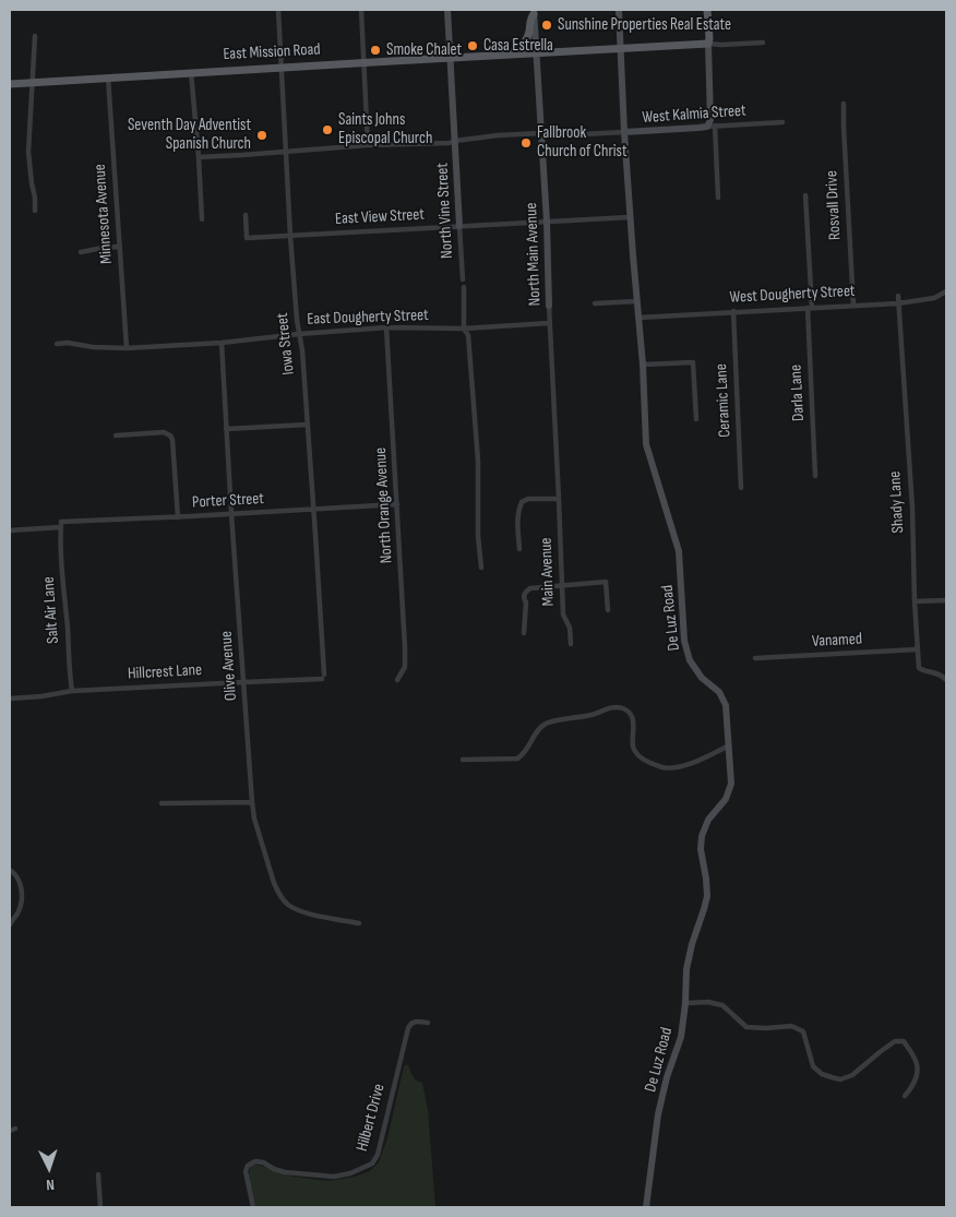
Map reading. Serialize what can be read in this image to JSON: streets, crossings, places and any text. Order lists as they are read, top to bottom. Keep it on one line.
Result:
{"streets":{"main road":["East Mission Road","West Kalmia Street","North Vine Street","North Main Avenue","De Luz Road"],"street":["Rosvall Drive","Minnesota Avenue","East View Street","West Dougherty Street","East Dougherty Street","Iowa Street","Darla Lane","Ceramic Lane","Porter Street","Shady Lane","North Orange Avenue","Main Avenue","Salt Air Lane","Vanamed","Olive Avenue","Hillcrest Lane","Hilbert Drive"]},"crossings":[["East Mission Road","North Vine Street"],["East Mission Road","Minnesota Avenue"],["East Mission Road","North Main Avenue"],["East Mission Road","Iowa Street"],["East Mission Road","De Luz Road"],["West Kalmia Street","North Vine Street"],["West Kalmia Street","North Main Avenue"],["West Kalmia Street","Iowa Street"],["West Kalmia Street","De Luz Road"],["Rosvall Drive","West Dougherty Street"],["North Vine Street","East View Street"],["Minnesota Avenue","East Dougherty Street"],["East View Street","North Main Avenue"],["East View Street","Iowa Street"],["East View Street","De Luz Road"],["North Main Avenue","East Dougherty Street"],["North Main Avenue","Main Avenue"],["West Dougherty Street","Darla Lane"],["West Dougherty Street","Ceramic Lane"],["West Dougherty Street","Shady Lane"],["West Dougherty Street","De Luz Road"],["East Dougherty Street","Iowa Street"],["East Dougherty Street","North Orange Avenue"],["East Dougherty Street","Olive Avenue"],["Iowa Street","Porter Street"],["Iowa Street","Hillcrest Lane"],["Porter Street","North Orange Avenue"],["Porter Street","Salt Air Lane"],["Porter Street","Olive Avenue"],["Shady Lane","Vanamed"],["Salt Air Lane","Hillcrest Lane"],["Olive Avenue","Hillcrest Lane"]],"places":["Sunshine Properties Real Estate","Casa Estrella","Smoke Chalet","Saints Johns Episcopal Church","Seventh Day Adventist Spanish Church","Fallbrook Church of Christ"],"north":"bottom"}
